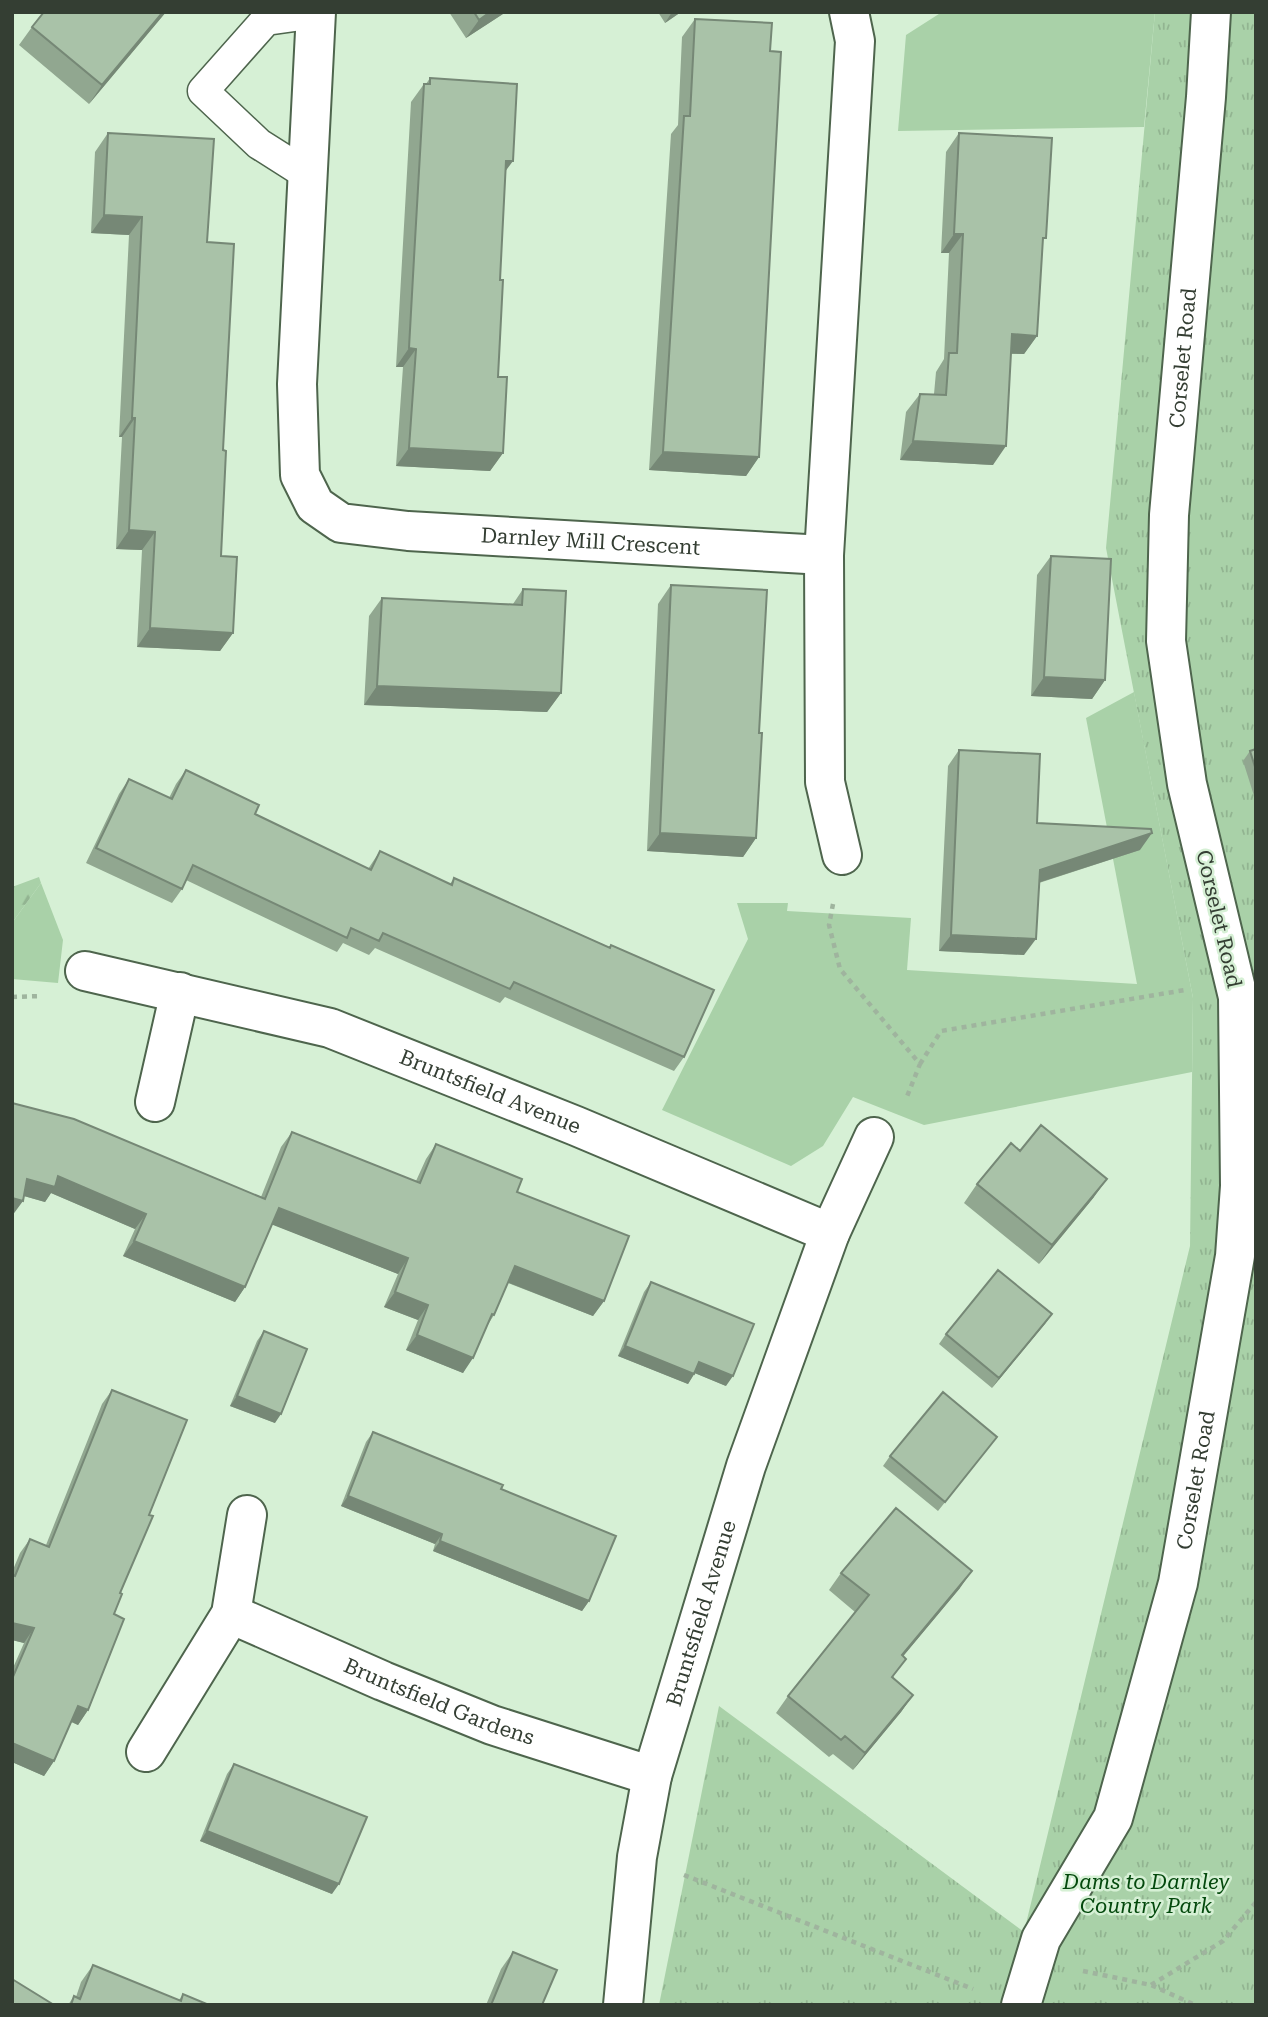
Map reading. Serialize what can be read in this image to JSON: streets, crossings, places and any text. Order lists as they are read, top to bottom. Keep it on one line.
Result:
{"streets":{"street":["Corselet Road","Darnley Mill Crescent","Bruntsfield Avenue","Bruntsfield Gardens"]},"crossings":[["Bruntsfield Avenue","Bruntsfield Gardens"]],"parks":["Dams to Darnley Country Park"]}
